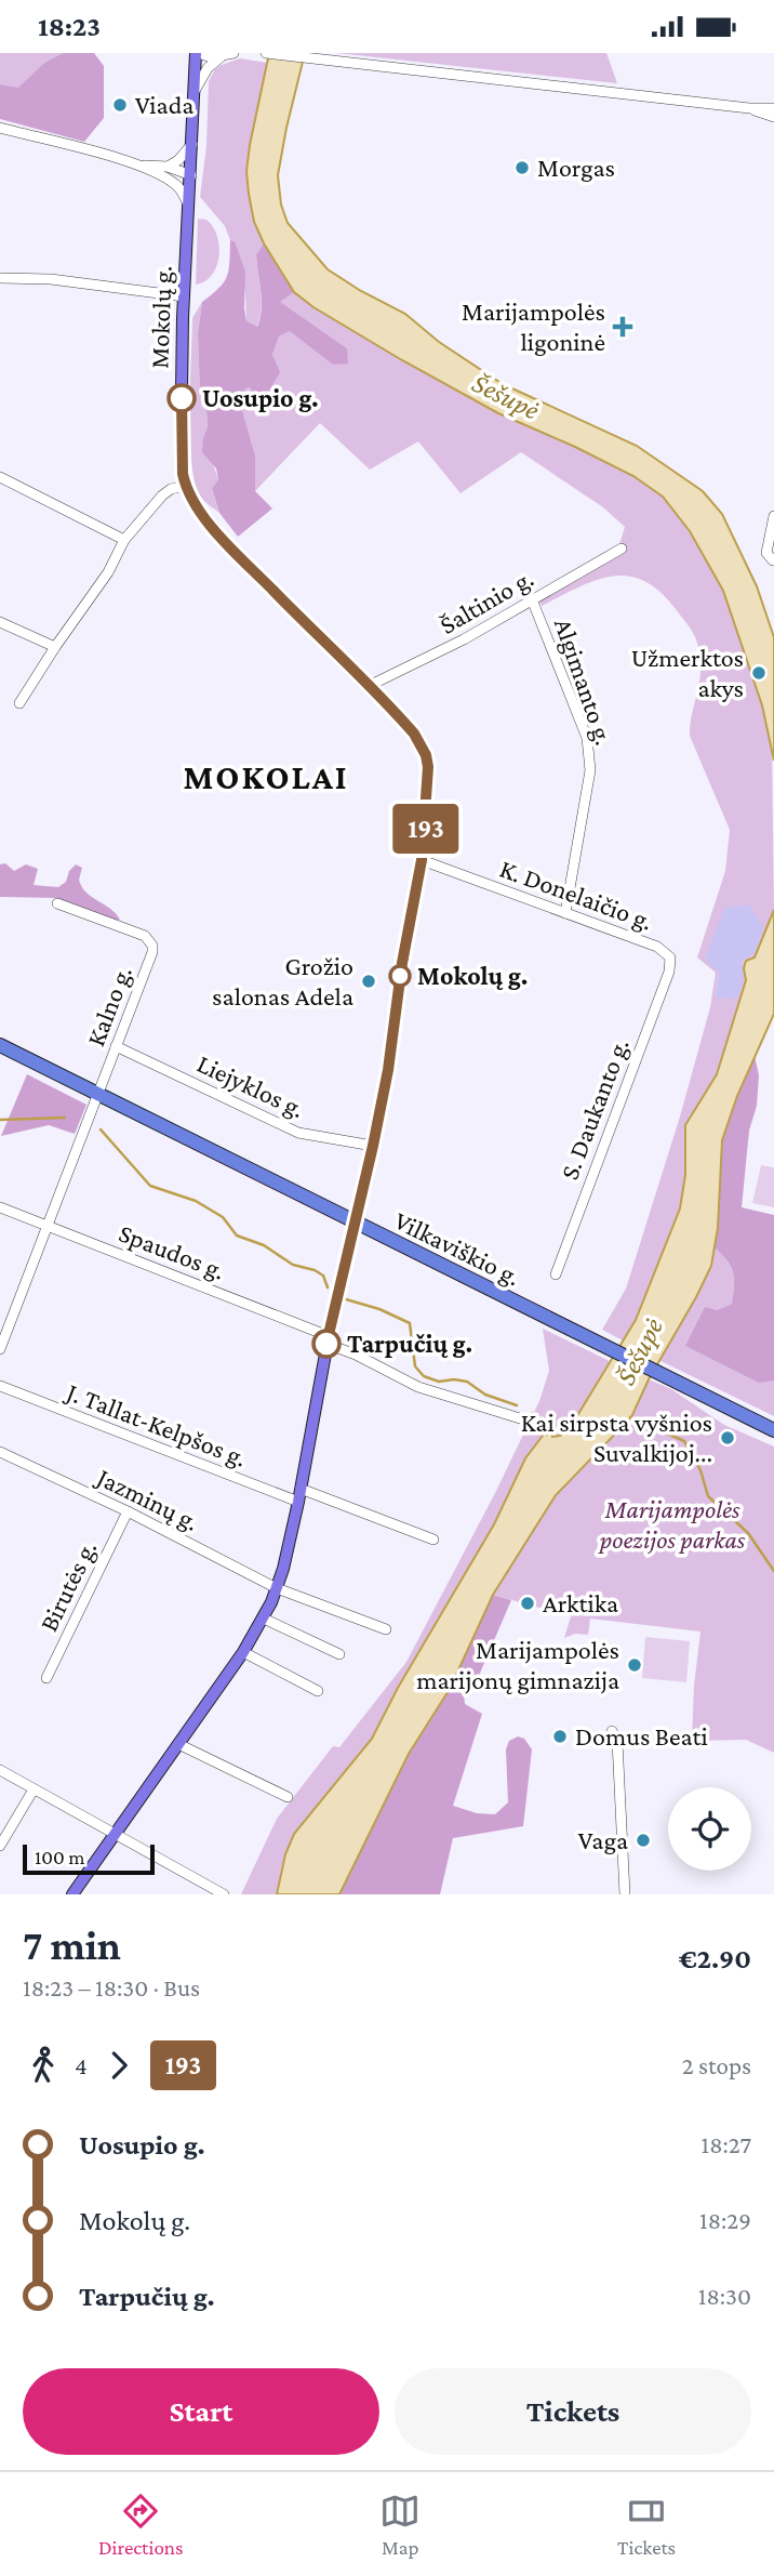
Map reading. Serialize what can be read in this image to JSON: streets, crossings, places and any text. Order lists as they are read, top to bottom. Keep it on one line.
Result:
{"streets":{"highway":["Vilkaviškio g."],"main road":["Mokolų g."],"street":["Šaltinio g.","Algimanto g.","K. Donelaičio g.","Kalno g.","Liejyklos g.","S. Daukanto g.","Spaudos g.","J. Tallat-Kelpšos g.","Jazminų g.","Birutės g."]},"crossings":[["Mokolų g.","Šaltinio g."],["Mokolų g.","K. Donelaičio g."],["Mokolų g.","Liejyklos g."],["Mokolų g.","Vilkaviškio g."],["Šaltinio g.","Algimanto g."],["Algimanto g.","K. Donelaičio g."],["K. Donelaičio g.","S. Daukanto g."],["Kalno g.","Liejyklos g."],["Kalno g.","Vilkaviškio g."],["Kalno g.","Spaudos g."],["Jazminų g.","Birutės g."]],"districts":["MOKOLAI"],"water":["Šešupė"],"parks":["Marijampolės poezijos parkas"],"places":{"other":["Viada","Morgas","Uosupio g.","Užmerktos akys","Mokolų g.","Grožio salonas Adela","Tarpučių g.","Kai sirpsta vyšnios Suvalkijoj...","Arktika","Marijampolės marijonų gimnazija","Domus Beati","Vaga"],"health":["Marijampolės ligoninė"]},"lines":["bus line 193"],"scale_bar":"100 m","page":{"status":"18:23","on_map":"193","scale":"100 m","heading":["7 min","18:23 – 18:30 · Bus","€2.90"],"legs":["4","193","2 stops"],"list":[{"name":"Uosupio g.","value":"18:27"},{"name":"Mokolų g.","value":"18:29"},{"name":"Tarpučių g.","value":"18:30"}],"buttons":["Start","Tickets"],"tabs":["Directions","Map","Tickets"]}}
